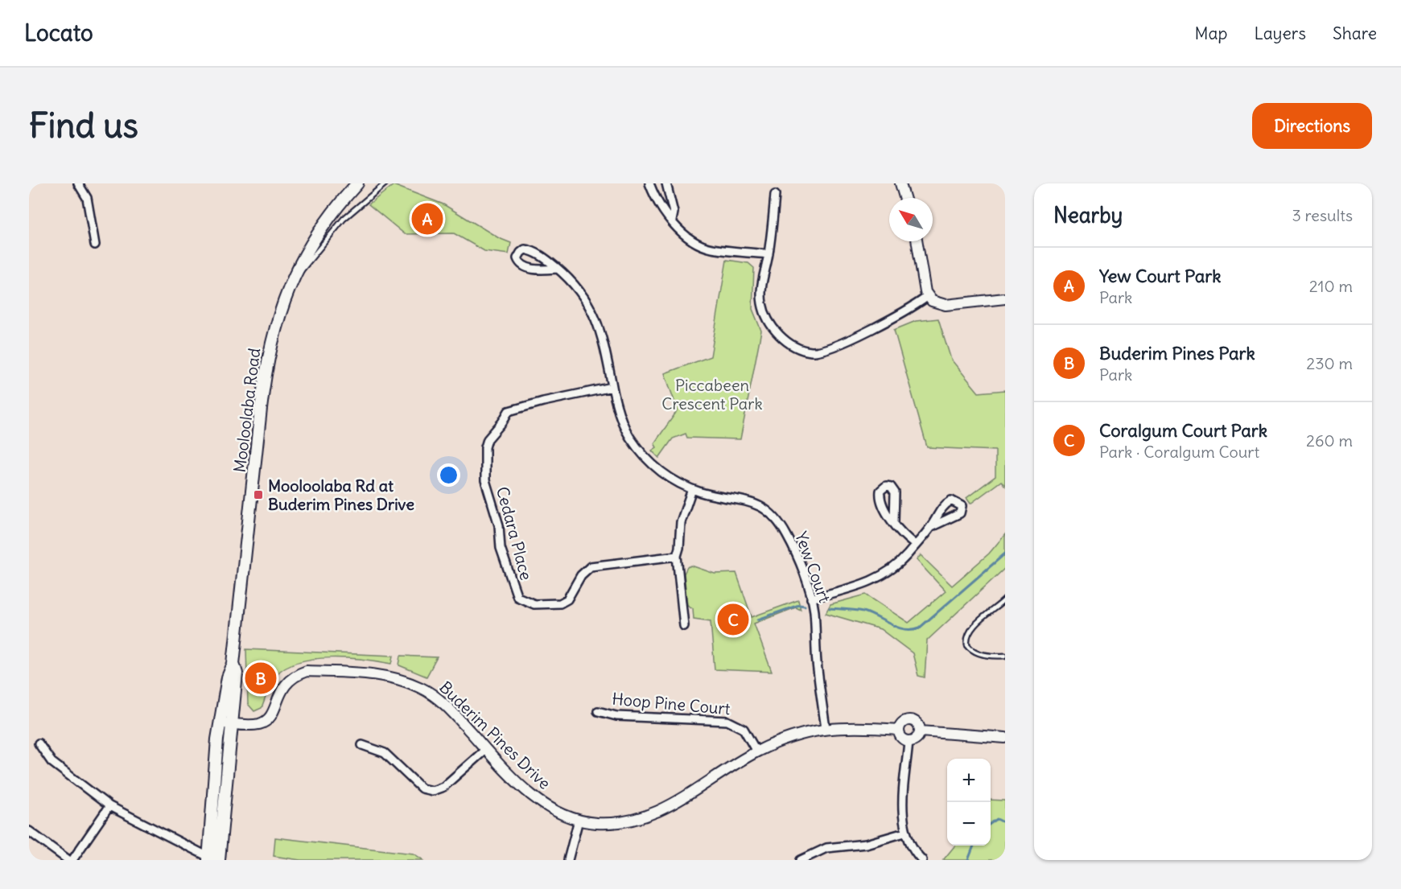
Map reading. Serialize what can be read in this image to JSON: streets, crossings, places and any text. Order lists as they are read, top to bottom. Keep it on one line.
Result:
{"streets":{"main road":["Mooloolaba Road"],"street":["Cedara Place","Yew Court","Hoop Pine Court","Buderim Pines Drive"]},"crossings":[["Mooloolaba Road","Buderim Pines Drive"],["Cedara Place","Yew Court"],["Yew Court","Buderim Pines Drive"],["Hoop Pine Court","Buderim Pines Drive"]],"parks":["Piccabeen Crescent Park"],"places":{"transit":["Mooloolaba Rd at Buderim Pines Drive"]},"north":"top left","page":{"header":"Locato","nav":["Map","Layers","Share"],"buttons":"Directions","title":"Find us","heading":["Nearby","3 results"],"pins":["A","C","B"],"list":[{"mark":"A","name":"Yew Court Park","note":"Park","value":"210 m"},{"mark":"B","name":"Buderim Pines Park","note":"Park","value":"230 m"},{"mark":"C","name":"Coralgum Court Park","note":"Park · Coralgum Court","value":"260 m"}],"map_buttons":["+","−"]}}
